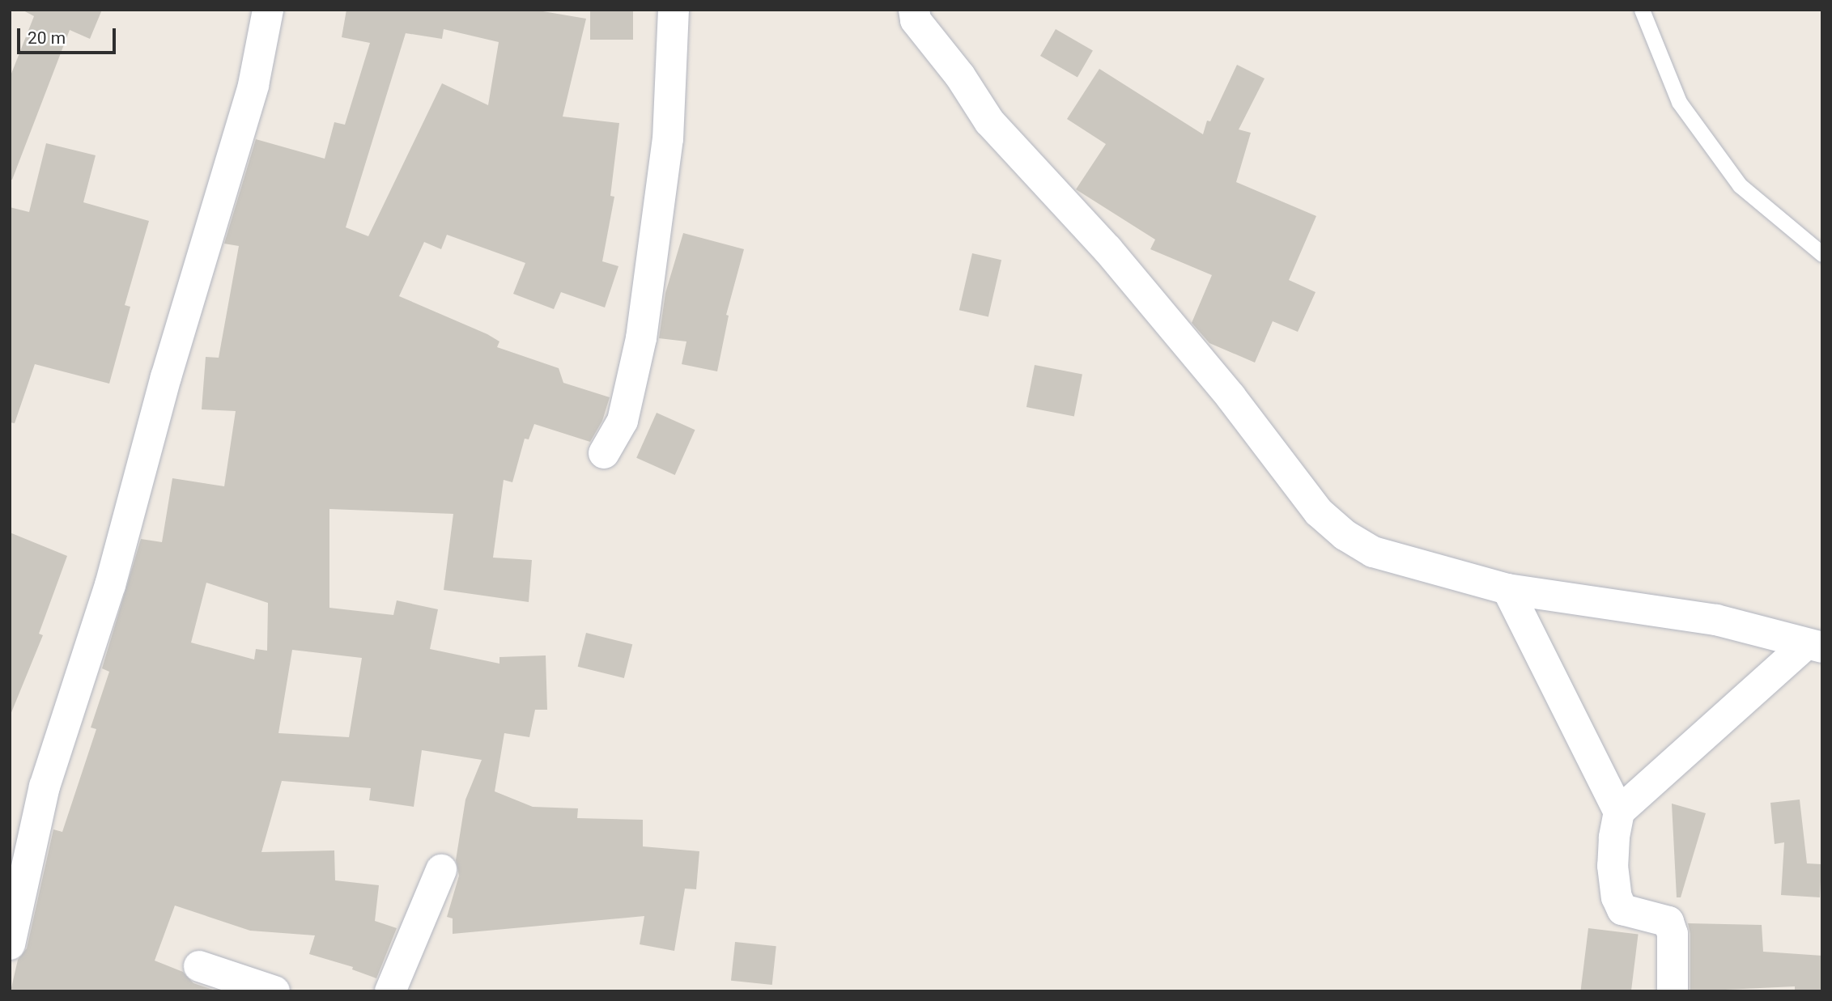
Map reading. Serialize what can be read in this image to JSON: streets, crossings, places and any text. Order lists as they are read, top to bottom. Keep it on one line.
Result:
{"scale_bar":"20 m"}
